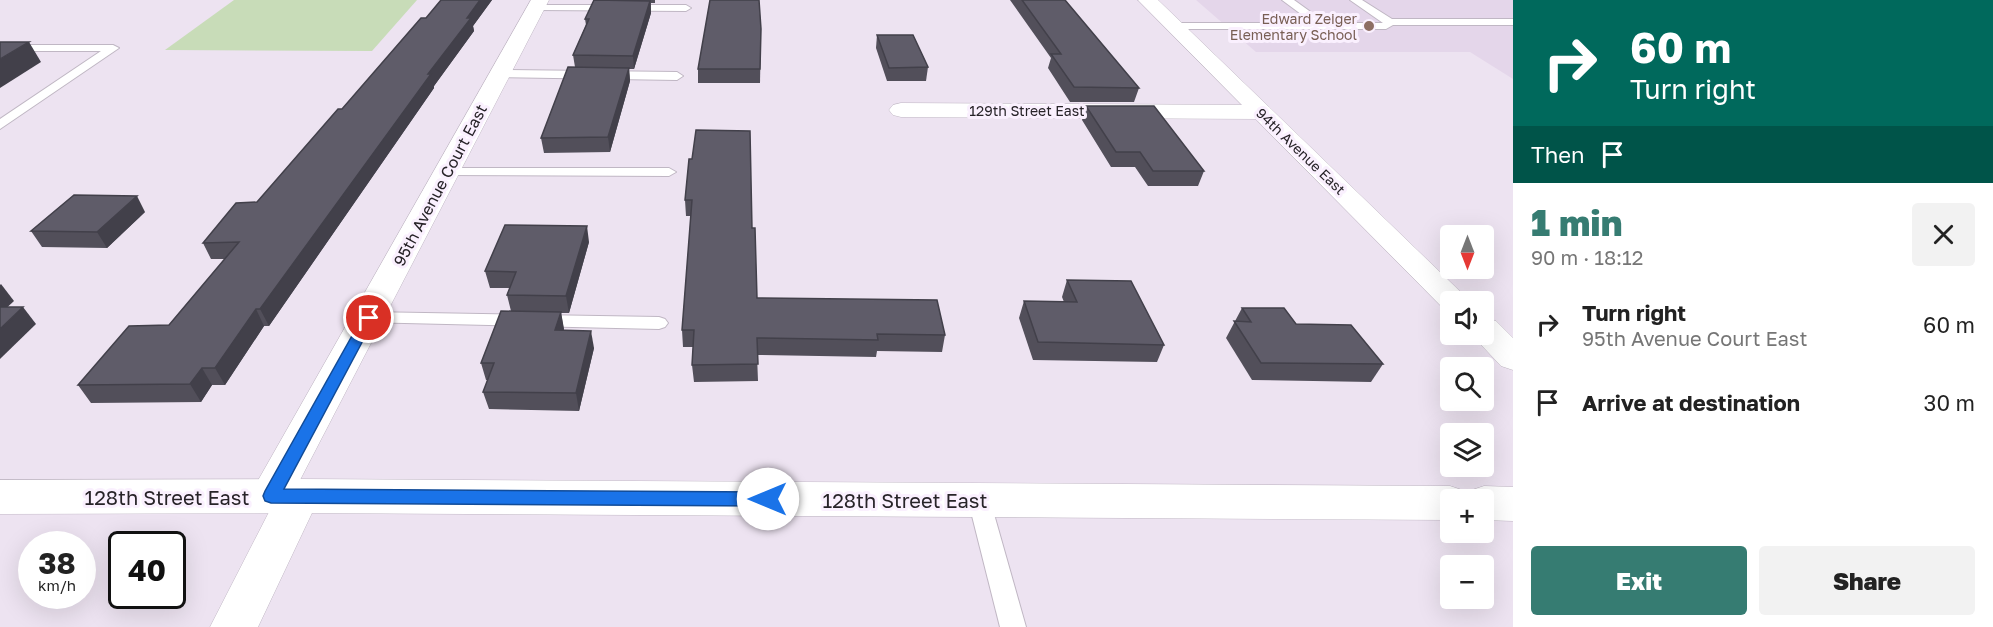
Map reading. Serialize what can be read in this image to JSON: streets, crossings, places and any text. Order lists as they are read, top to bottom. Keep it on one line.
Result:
{"streets":{"street":["129th Street East","94th Avenue East","95th Avenue Court East","128th Street East"]},"crossings":[["129th Street East","94th Avenue East"],["95th Avenue Court East","128th Street East"]],"places":["Edward Zeiger Elementary School"],"north":"bottom","page":{"turn":["60 m","Turn right"],"then":"Then","heading":["1 min","90 m · 18:12"],"map_buttons":["+","−"],"list":[{"name":"Turn right","note":"95th Avenue Court East","value":"60 m"},{"name":"Arrive at destination","value":"30 m"}],"speed":"38 km/h","limit":"40","buttons":["Exit","Share"]}}
